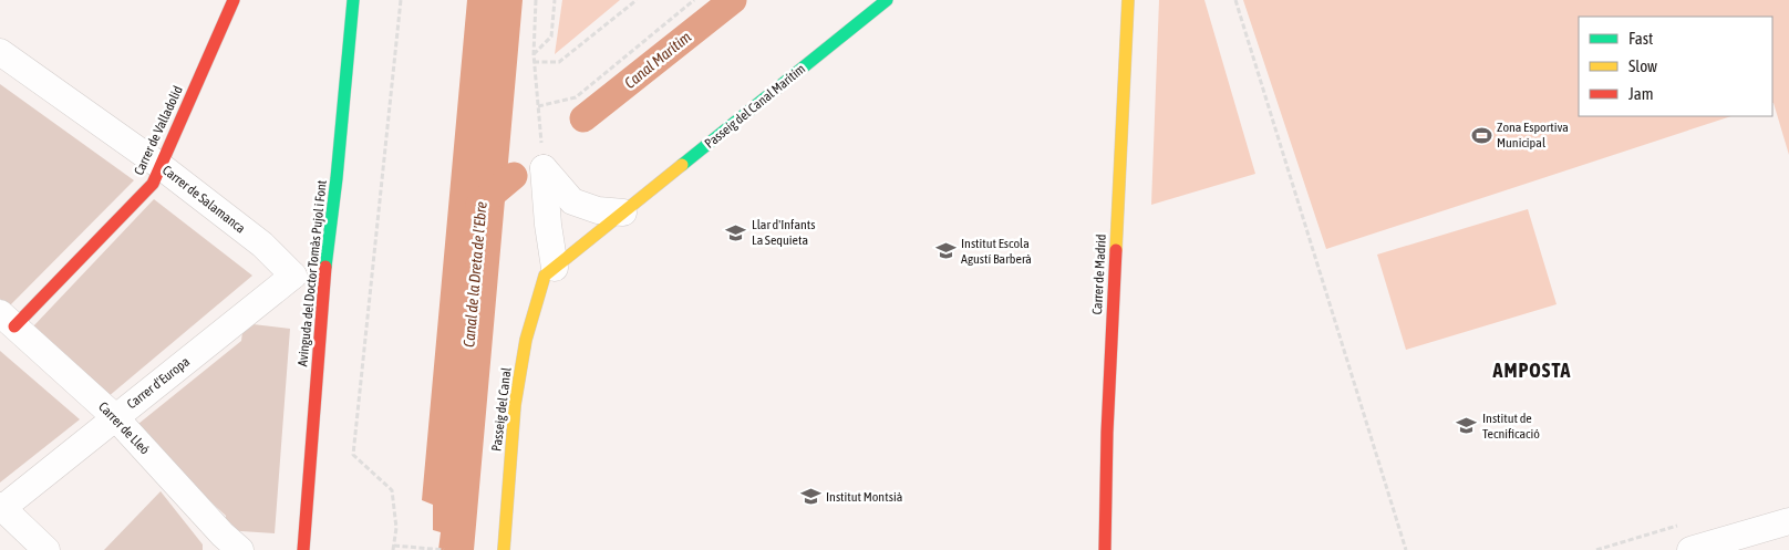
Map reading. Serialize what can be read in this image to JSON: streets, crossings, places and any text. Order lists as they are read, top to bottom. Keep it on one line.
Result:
{"streets":{"street":["Passeig del Canal Marítim","Carrer de Valladolid","Carrer de Salamanca","Avinguda del Doctor Tomàs Pujol i Font","Carrer de Madrid","Carrer d'Europa","Passeig del Canal","Carrer de Lleó"]},"crossings":[["Passeig del Canal Marítim","Passeig del Canal"],["Carrer de Valladolid","Carrer de Salamanca"],["Carrer de Valladolid","Carrer de Lleó"],["Carrer de Salamanca","Carrer d'Europa"],["Carrer d'Europa","Carrer de Lleó"]],"districts":["AMPOSTA"],"water":["Canal Marítim","Canal de la Dreta de l'Ebre"],"places":{"sports":["Zona Esportiva Municipal"],"school or university":["Llar d'Infants La Sequieta","Institut Escola Agustí Barberà","Institut de Tecnificació","Institut Montsià"]},"legend":["Fast","Slow","Jam"]}
